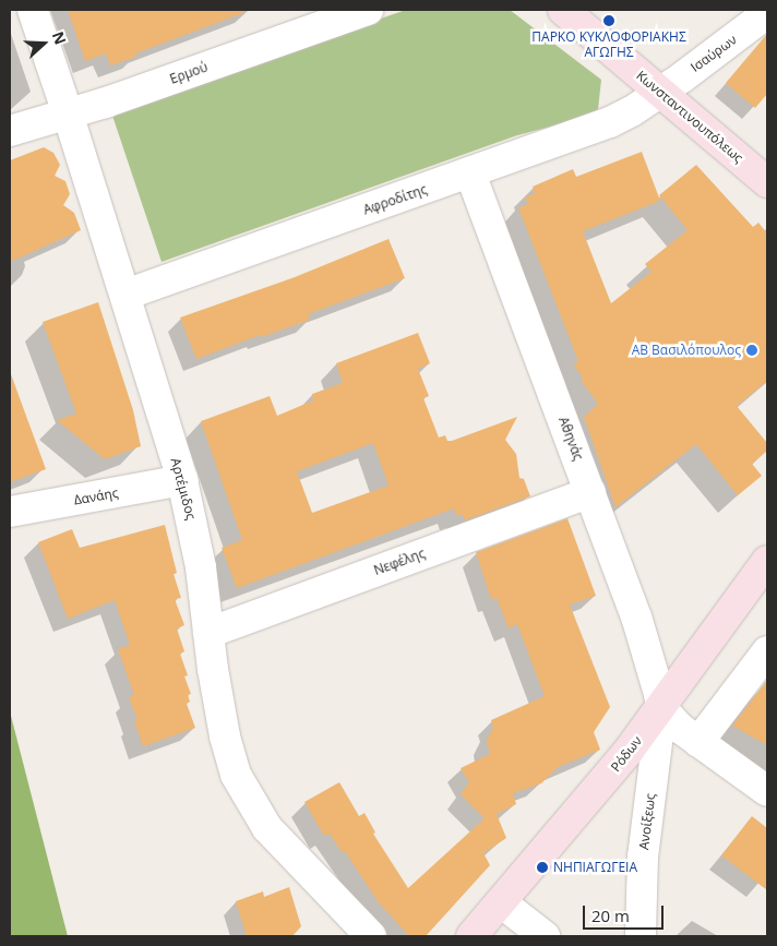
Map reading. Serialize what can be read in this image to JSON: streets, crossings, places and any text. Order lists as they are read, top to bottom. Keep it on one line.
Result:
{"streets":{"street":["Ισαύρων","Ερμού","Κωνσταντινουπόλεως","Αφροδίτης","Αθηνάς","Αρτέμιδος","Δανάης","Νεφέλης","Ρόδων","Ανοίξεως"]},"crossings":[["Ισαύρων","Κωνσταντινουπόλεως"],["Ισαύρων","Αφροδίτης"],["Ερμού","Αρτέμιδος"],["Κωνσταντινουπόλεως","Αφροδίτης"],["Αφροδίτης","Αθηνάς"],["Αφροδίτης","Αρτέμιδος"],["Αθηνάς","Νεφέλης"],["Αθηνάς","Ρόδων"],["Αθηνάς","Ανοίξεως"],["Αρτέμιδος","Δανάης"],["Αρτέμιδος","Νεφέλης"],["Ρόδων","Ανοίξεως"]],"places":["ΠΑΡΚΟ ΚΥΚΛΟΦΟΡΙΑΚΗΣ ΑΓΩΓΗΣ","ΑΒ Βασιλόπουλος","ΝΗΠΙΑΓΩΓΕΙΑ"],"scale_bar":"20 m","north":"right"}
